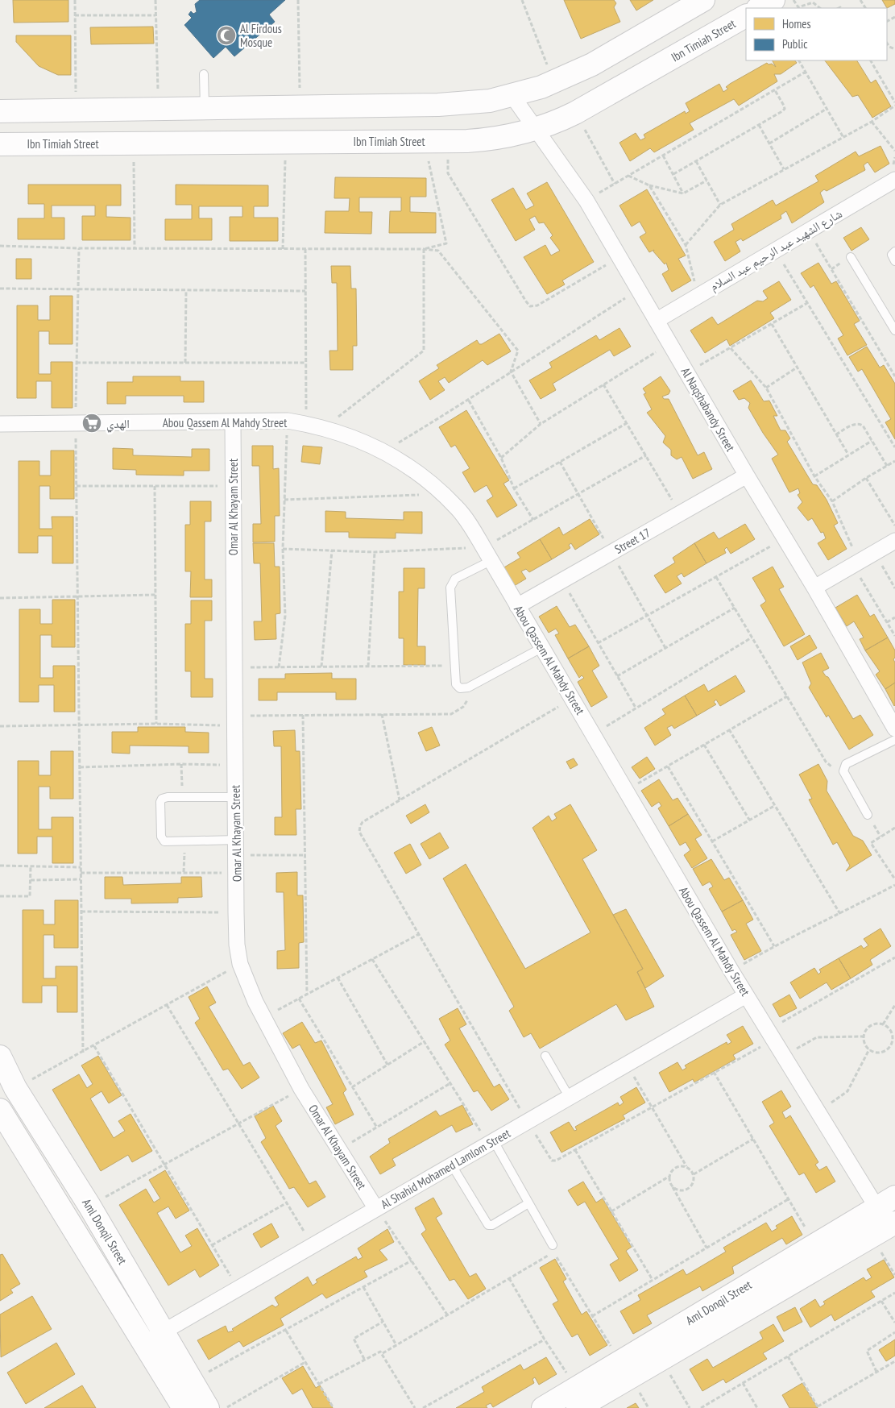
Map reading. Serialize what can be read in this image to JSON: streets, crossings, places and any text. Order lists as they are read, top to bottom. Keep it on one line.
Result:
{"streets":{"street":["Ibn Timiah Street","شارع الشهيد عبد الرحيم عبد السلام","Al Naqshabandy Street","Abou Qassem Al Mahdy Street","Omar Al Khayam Street","Street 17","Al Shahid Mohamed Lamlom Street","Aml Donqil Street"]},"crossings":[["Ibn Timiah Street","Al Naqshabandy Street"],["شارع الشهيد عبد الرحيم عبد السلام","Al Naqshabandy Street"],["Al Naqshabandy Street","Street 17"],["Abou Qassem Al Mahdy Street","Omar Al Khayam Street"],["Abou Qassem Al Mahdy Street","Street 17"],["Abou Qassem Al Mahdy Street","Al Shahid Mohamed Lamlom Street"],["Abou Qassem Al Mahdy Street","Aml Donqil Street"],["Omar Al Khayam Street","Al Shahid Mohamed Lamlom Street"],["Al Shahid Mohamed Lamlom Street","Aml Donqil Street"]],"places":{"mosque":["Al Firdous Mosque"],"supermarket":["الهدي"]},"legend":["Homes","Public"]}
